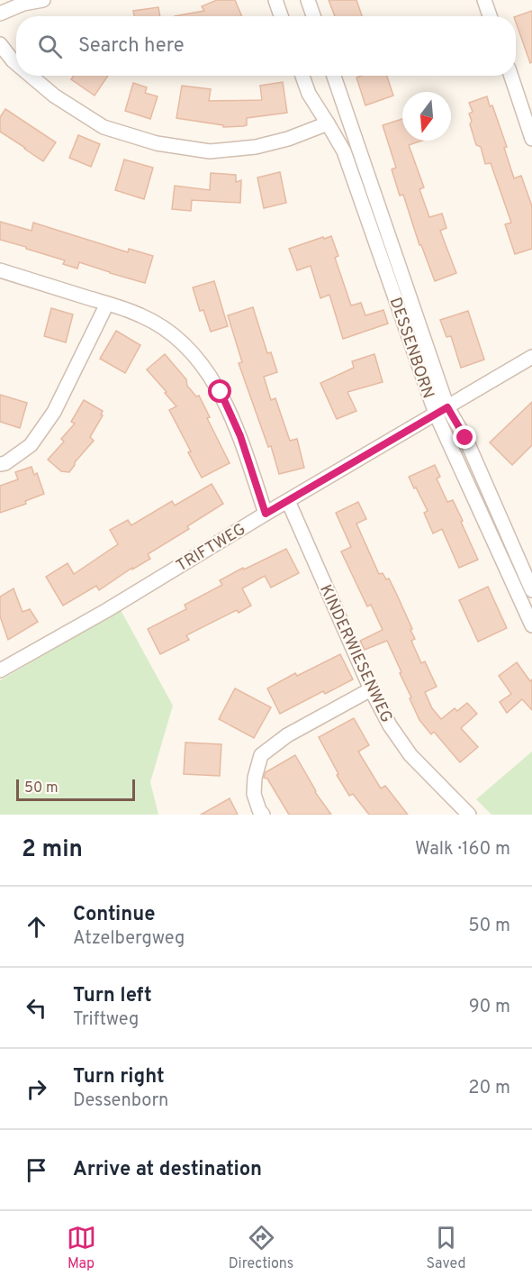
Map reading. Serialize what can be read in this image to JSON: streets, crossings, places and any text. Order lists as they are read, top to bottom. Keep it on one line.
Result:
{"streets":{"street":["DESSENBORN","TRIFTWEG","KINDERWIESENWEG"]},"crossings":[["DESSENBORN","TRIFTWEG"],["TRIFTWEG","KINDERWIESENWEG"]],"scale_bar":"50 m","north":"bottom","page":{"search":"Search here","scale":"50 m","heading":["2 min","Walk · 160 m"],"list":[["Continue","Atzelbergweg","50 m"],["Turn left","Triftweg","90 m"],["Turn right","Dessenborn","20 m"],"Arrive at destination"],"nav":["Map","Directions","Saved"]}}
